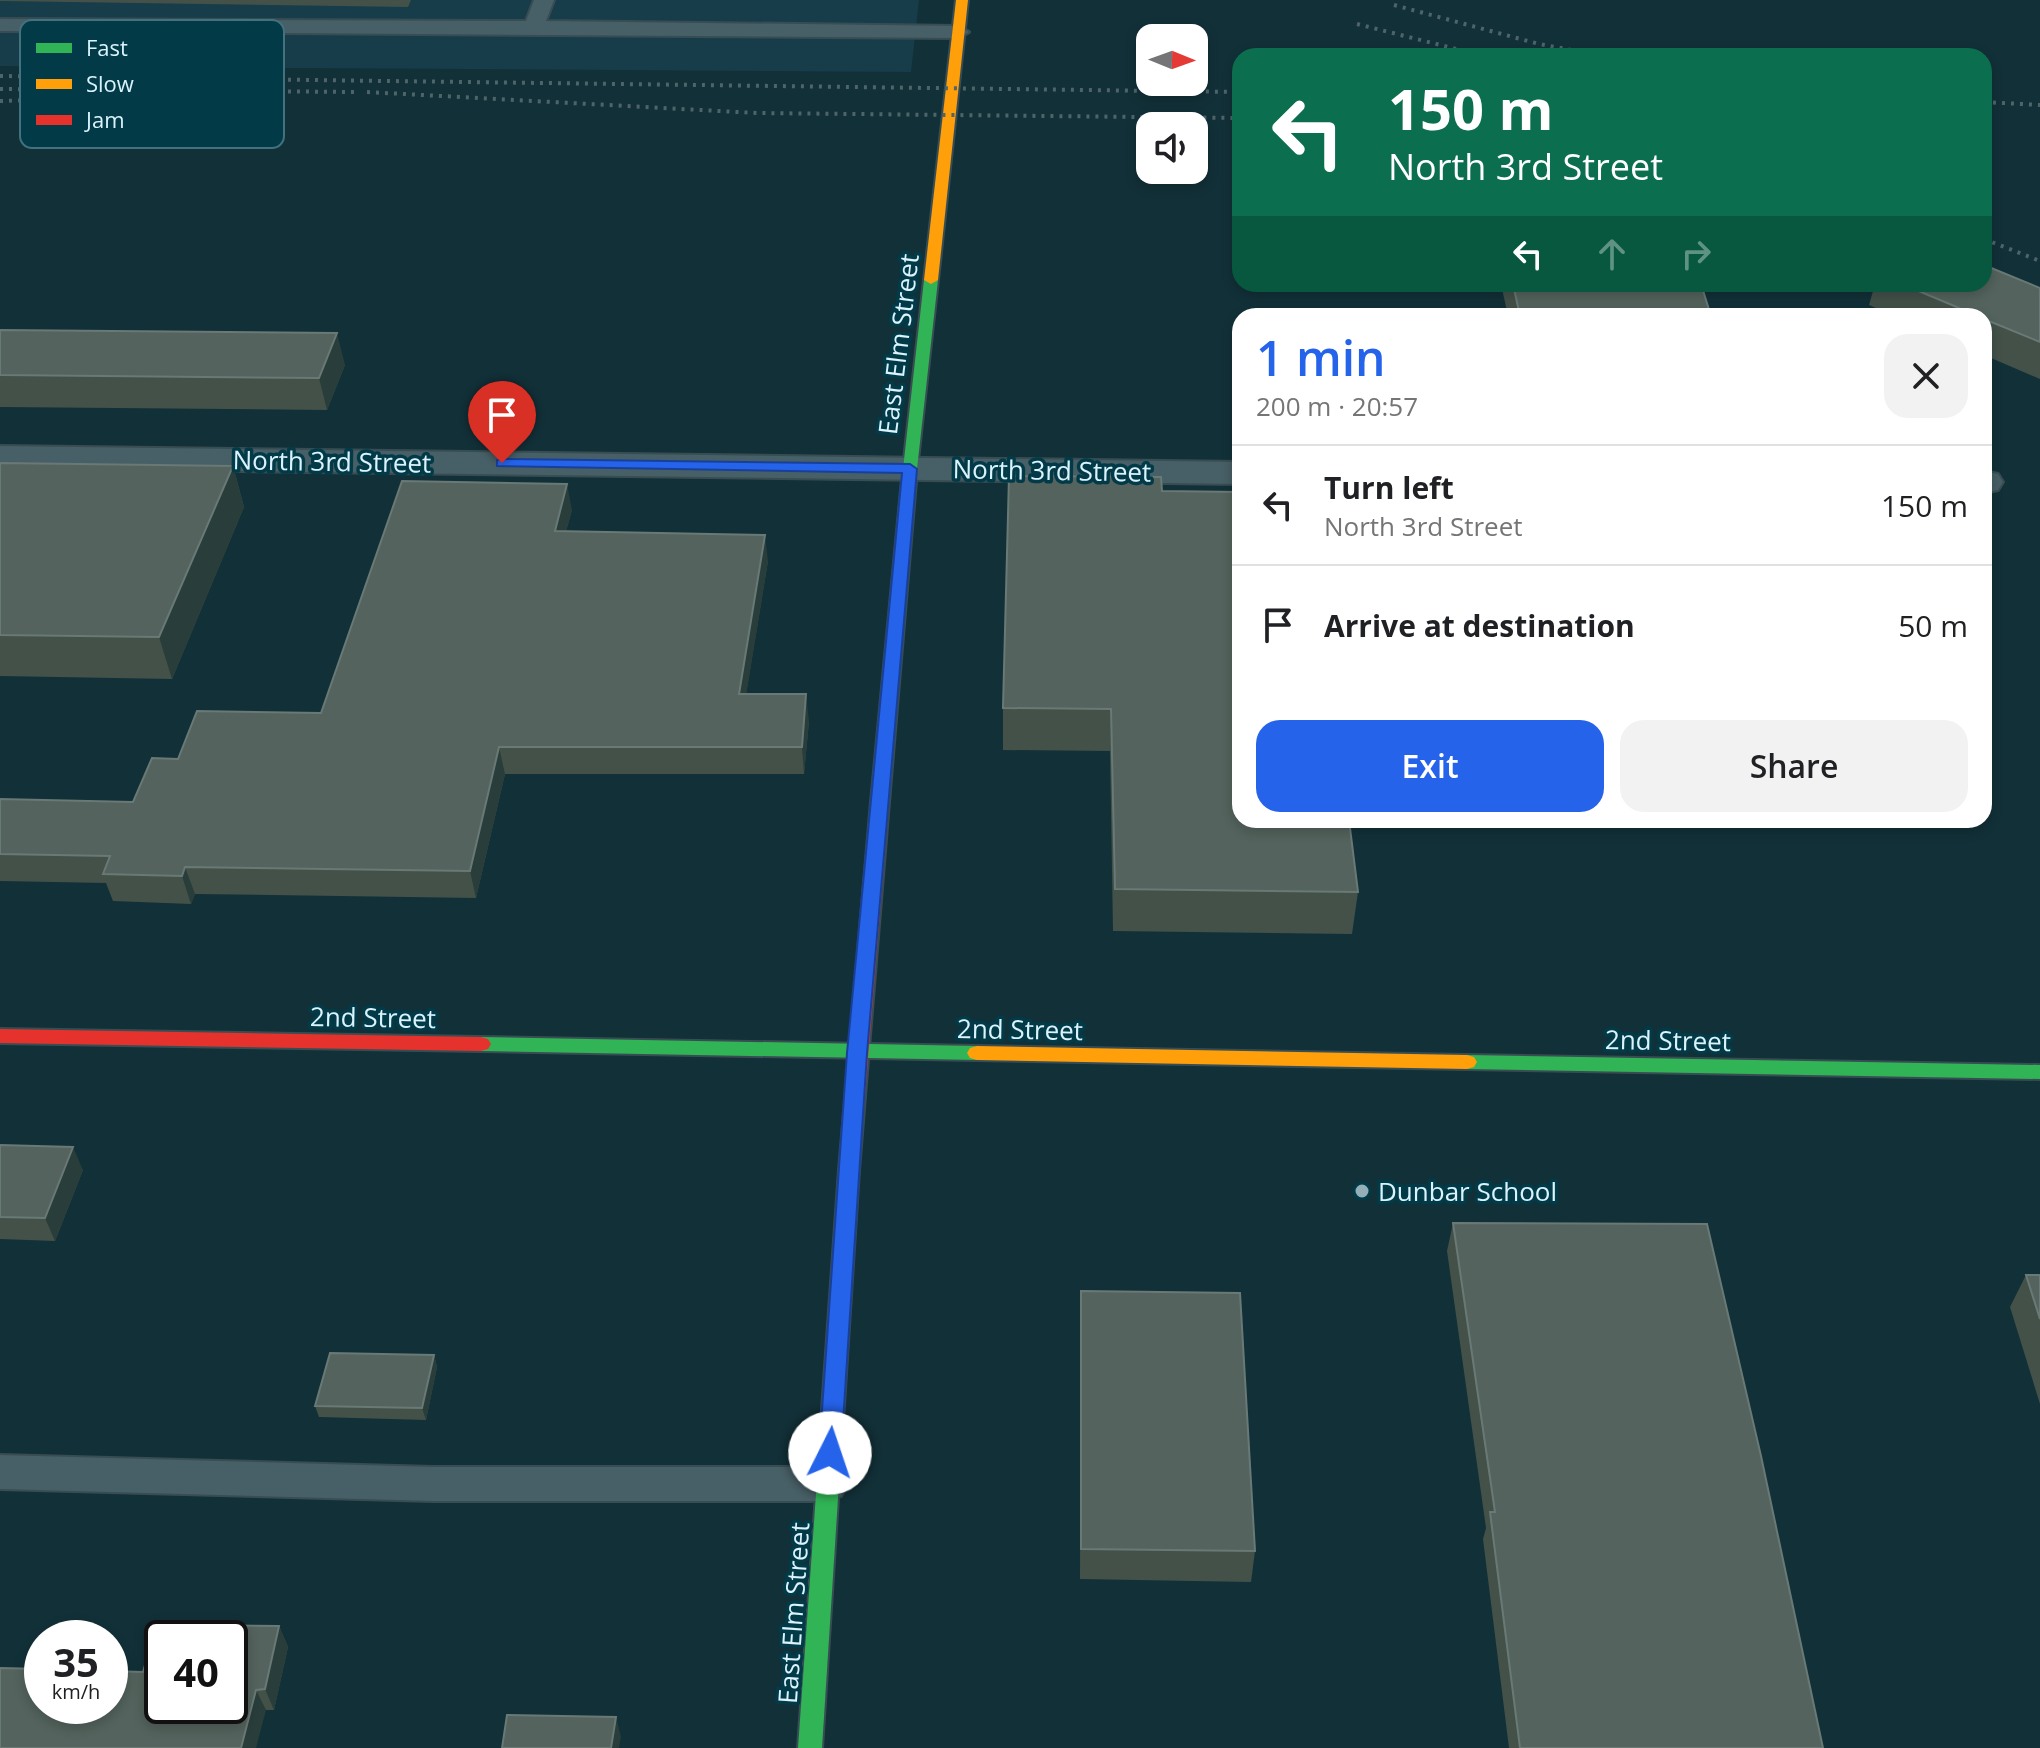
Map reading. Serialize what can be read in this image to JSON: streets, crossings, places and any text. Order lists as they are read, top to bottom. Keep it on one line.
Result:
{"streets":{"street":["East Elm Street","North 3rd Street","2nd Street"]},"crossings":[["East Elm Street","North 3rd Street"],["East Elm Street","2nd Street"]],"places":["Dunbar School"],"legend":["Fast","Slow","Jam"],"north":"right","page":{"turn":["150 m","North 3rd Street"],"heading":["1 min","200 m · 20:57"],"list":[{"name":"Turn left","note":"North 3rd Street","value":"150 m"},{"name":"Arrive at destination","value":"50 m"}],"buttons":["Exit","Share"],"speed":"35 km/h","limit":"40"}}
